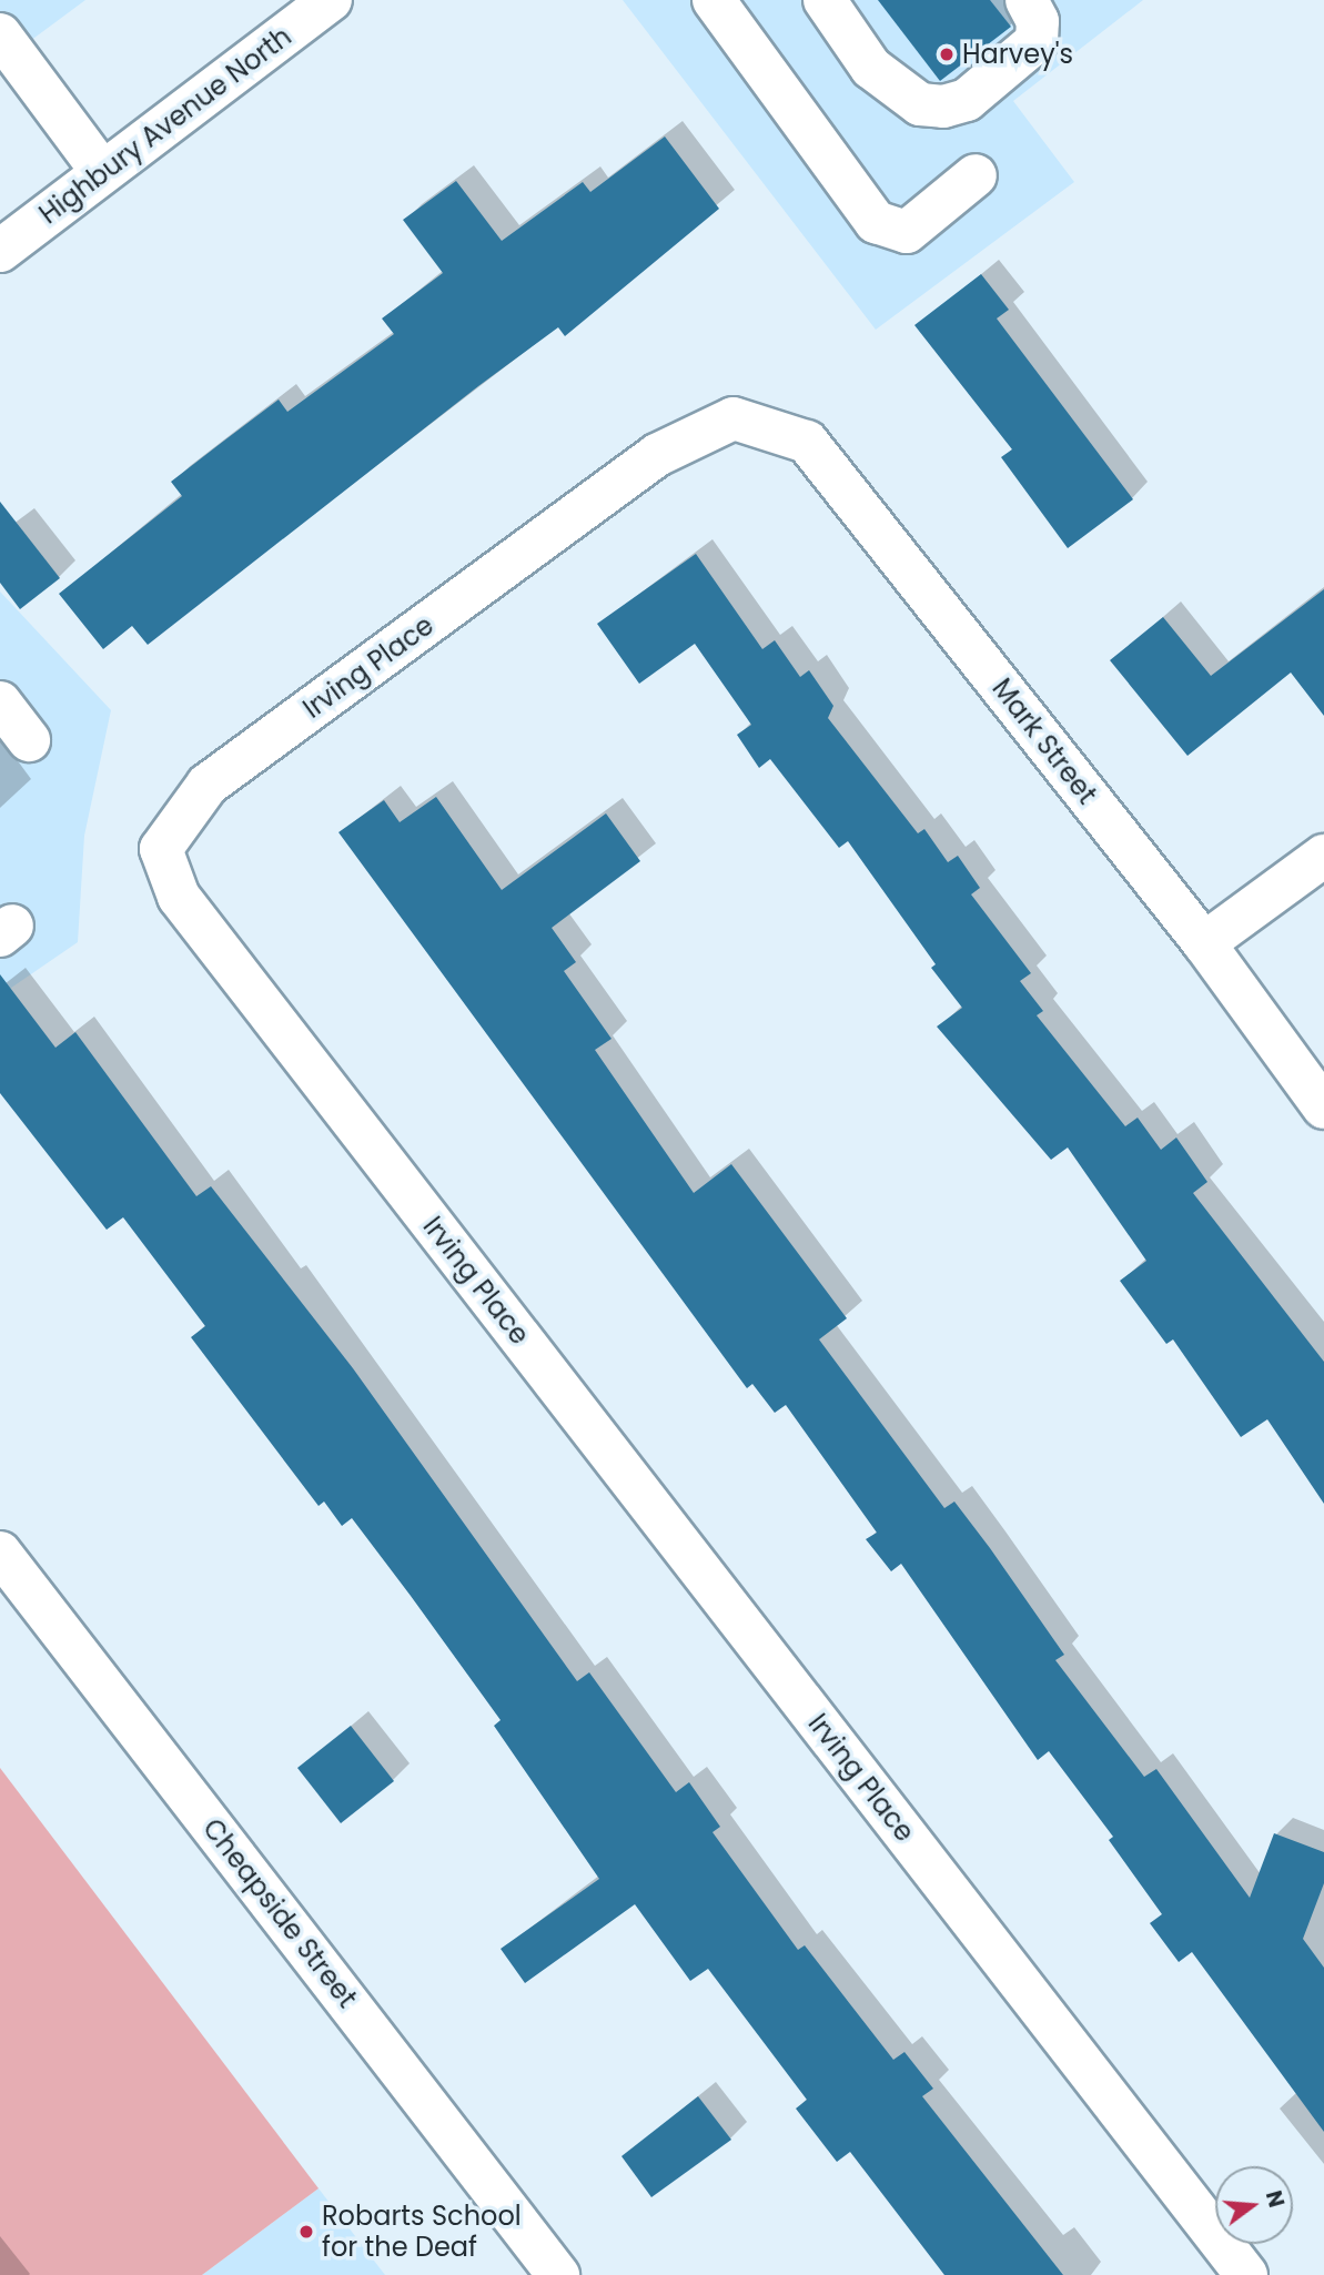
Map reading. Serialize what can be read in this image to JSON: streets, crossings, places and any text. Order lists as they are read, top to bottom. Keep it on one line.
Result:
{"streets":{"street":["Highbury Avenue North","Irving Place","Mark Street","Cheapside Street"]},"crossings":[["Irving Place","Mark Street"]],"places":["Harvey's","Robarts School for the Deaf"],"north":"right"}
